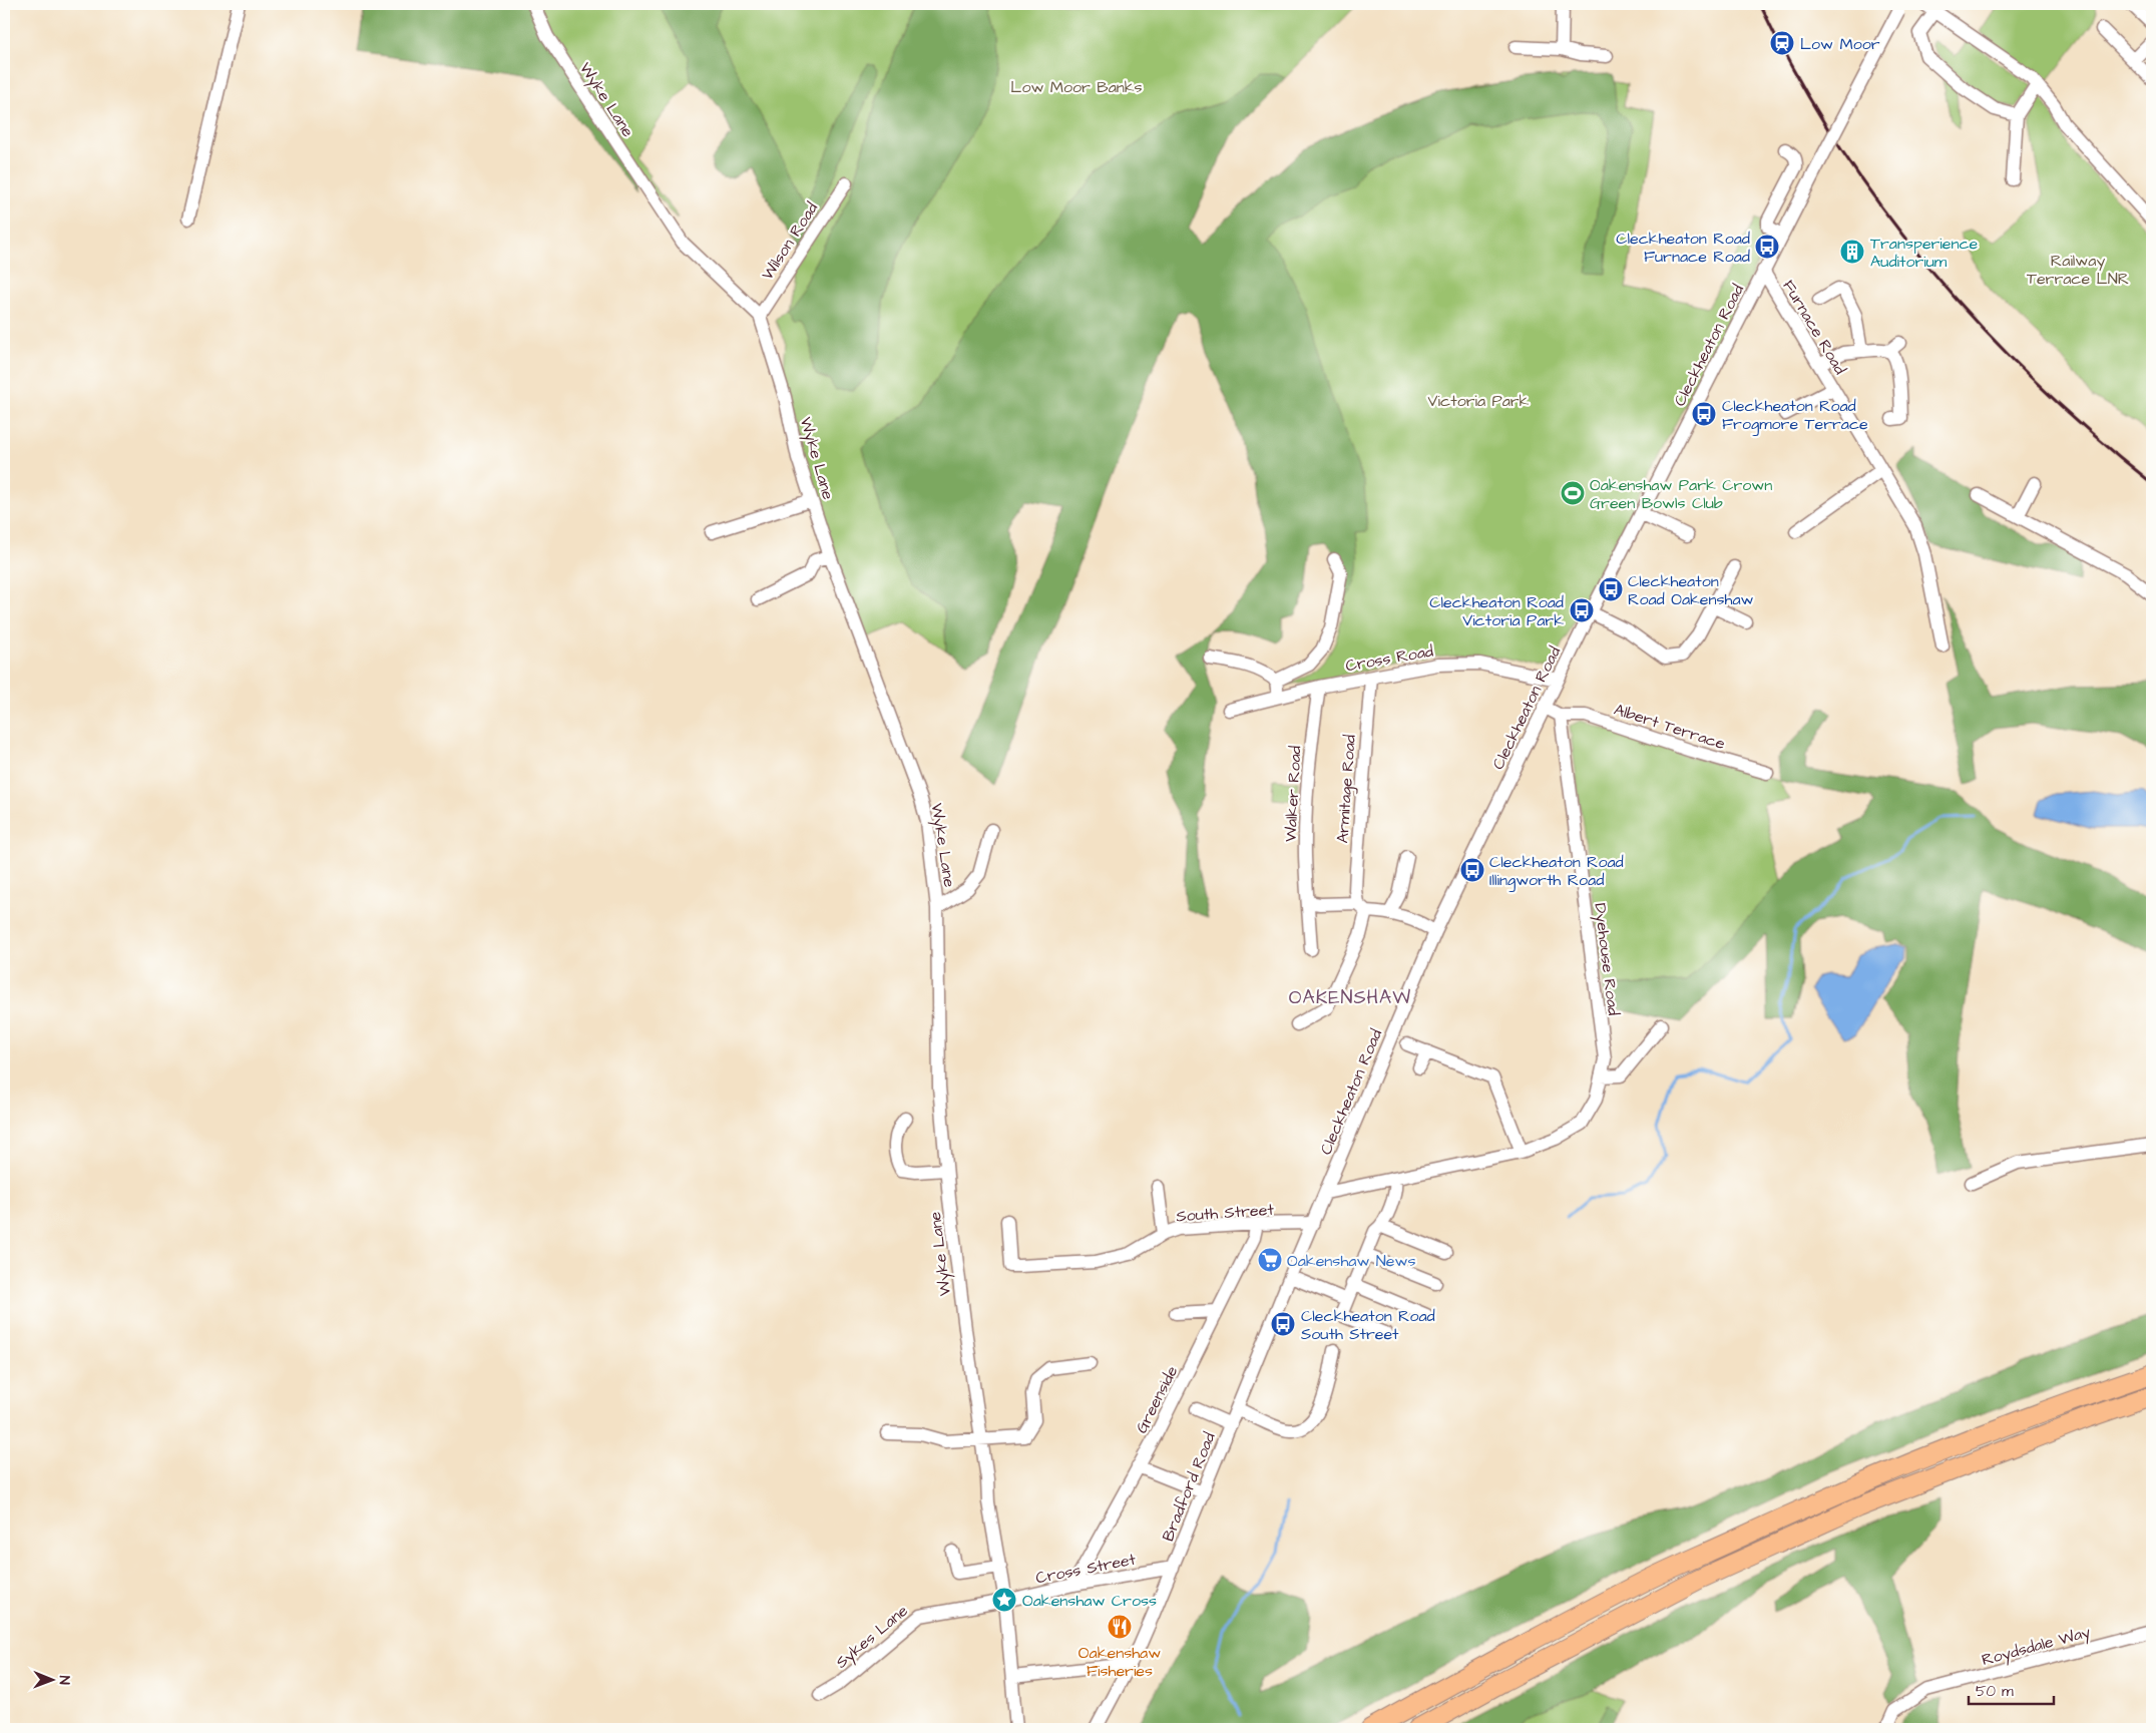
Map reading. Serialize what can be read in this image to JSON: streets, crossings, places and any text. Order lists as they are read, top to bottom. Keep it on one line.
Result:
{"streets":{"street":["Wyke Lane","Wilson Road","Furnace Road","Cleckheaton Road","Cross Road","Albert Terrace","Armitage Road","Walker Road","Dyehouse Road","South Street","Greenside","Bradford Road","Cross Street","Sykes Lane","Roydsdale Way"]},"crossings":[["Wyke Lane","Wilson Road"],["Wyke Lane","Cross Street"],["Wyke Lane","Sykes Lane"],["Furnace Road","Cleckheaton Road"],["Cleckheaton Road","Cross Road"],["Cleckheaton Road","Dyehouse Road"],["Cleckheaton Road","South Street"],["Cleckheaton Road","Bradford Road"],["Cross Road","Armitage Road"],["Cross Road","Walker Road"],["Albert Terrace","Dyehouse Road"],["South Street","Greenside"],["Greenside","Cross Street"],["Bradford Road","Cross Street"],["Cross Street","Sykes Lane"]],"districts":["OAKENSHAW"],"parks":["Low Moor Banks","Railway Terrace LNR","Victoria Park"],"places":{"station":["Low Moor"],"bus stop":["Cleckheaton Road Furnace Road","Cleckheaton Road Frogmore Terrace","Cleckheaton Road Oakenshaw","Cleckheaton Road Victoria Park","Cleckheaton Road Illingworth Road","Cleckheaton Road South Street"],"building":["Transperience Auditorium"],"sports":["Oakenshaw Park Crown Green Bowls Club"],"supermarket":["Oakenshaw News"],"place":["Oakenshaw Cross"],"restaurant":["Oakenshaw Fisheries"]},"scale_bar":"50 m","north":"right"}
